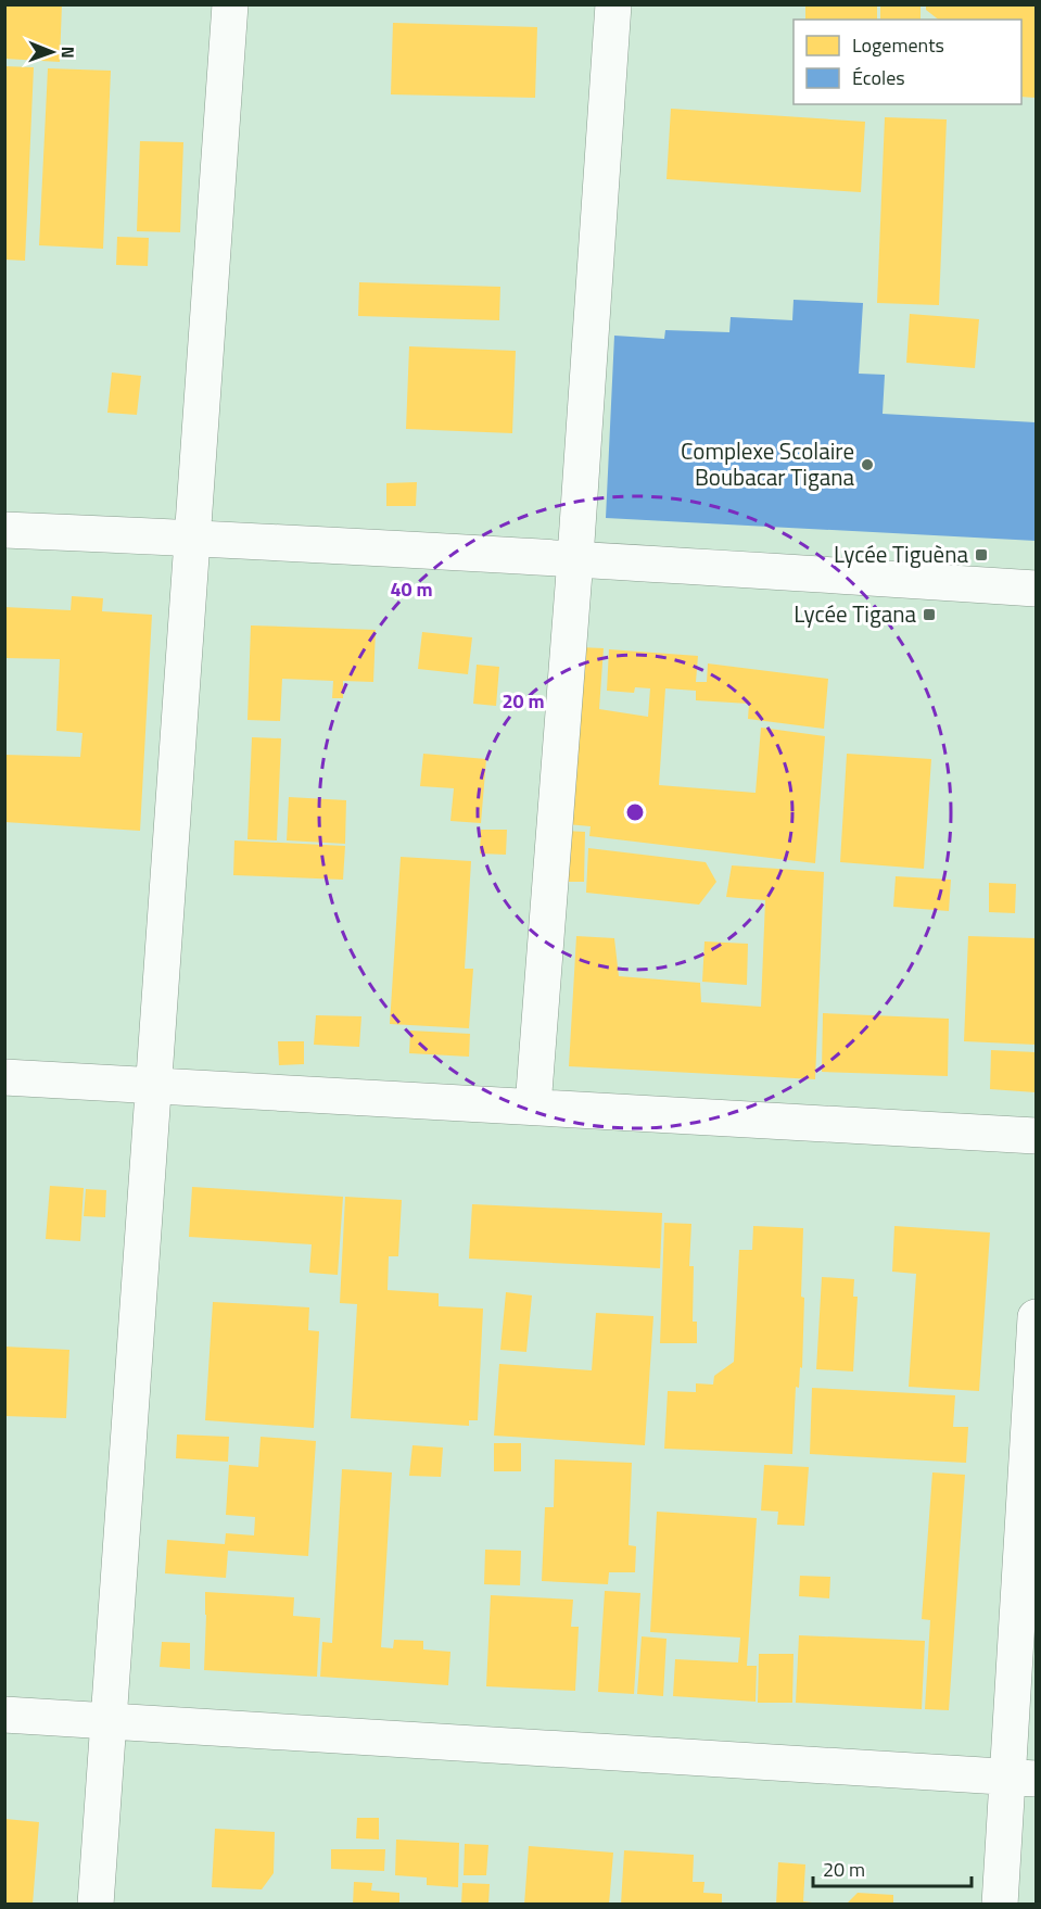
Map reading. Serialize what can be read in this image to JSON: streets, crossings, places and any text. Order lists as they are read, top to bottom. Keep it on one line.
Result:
{"places":{"other":["Complexe Scolaire Boubacar Tigana"],"transit":["Lycée Tiguèna","Lycée Tigana"]},"legend":["Logements","Écoles"],"scale_bar":"20 m","north":"right","rings":["40 m","20 m"]}
